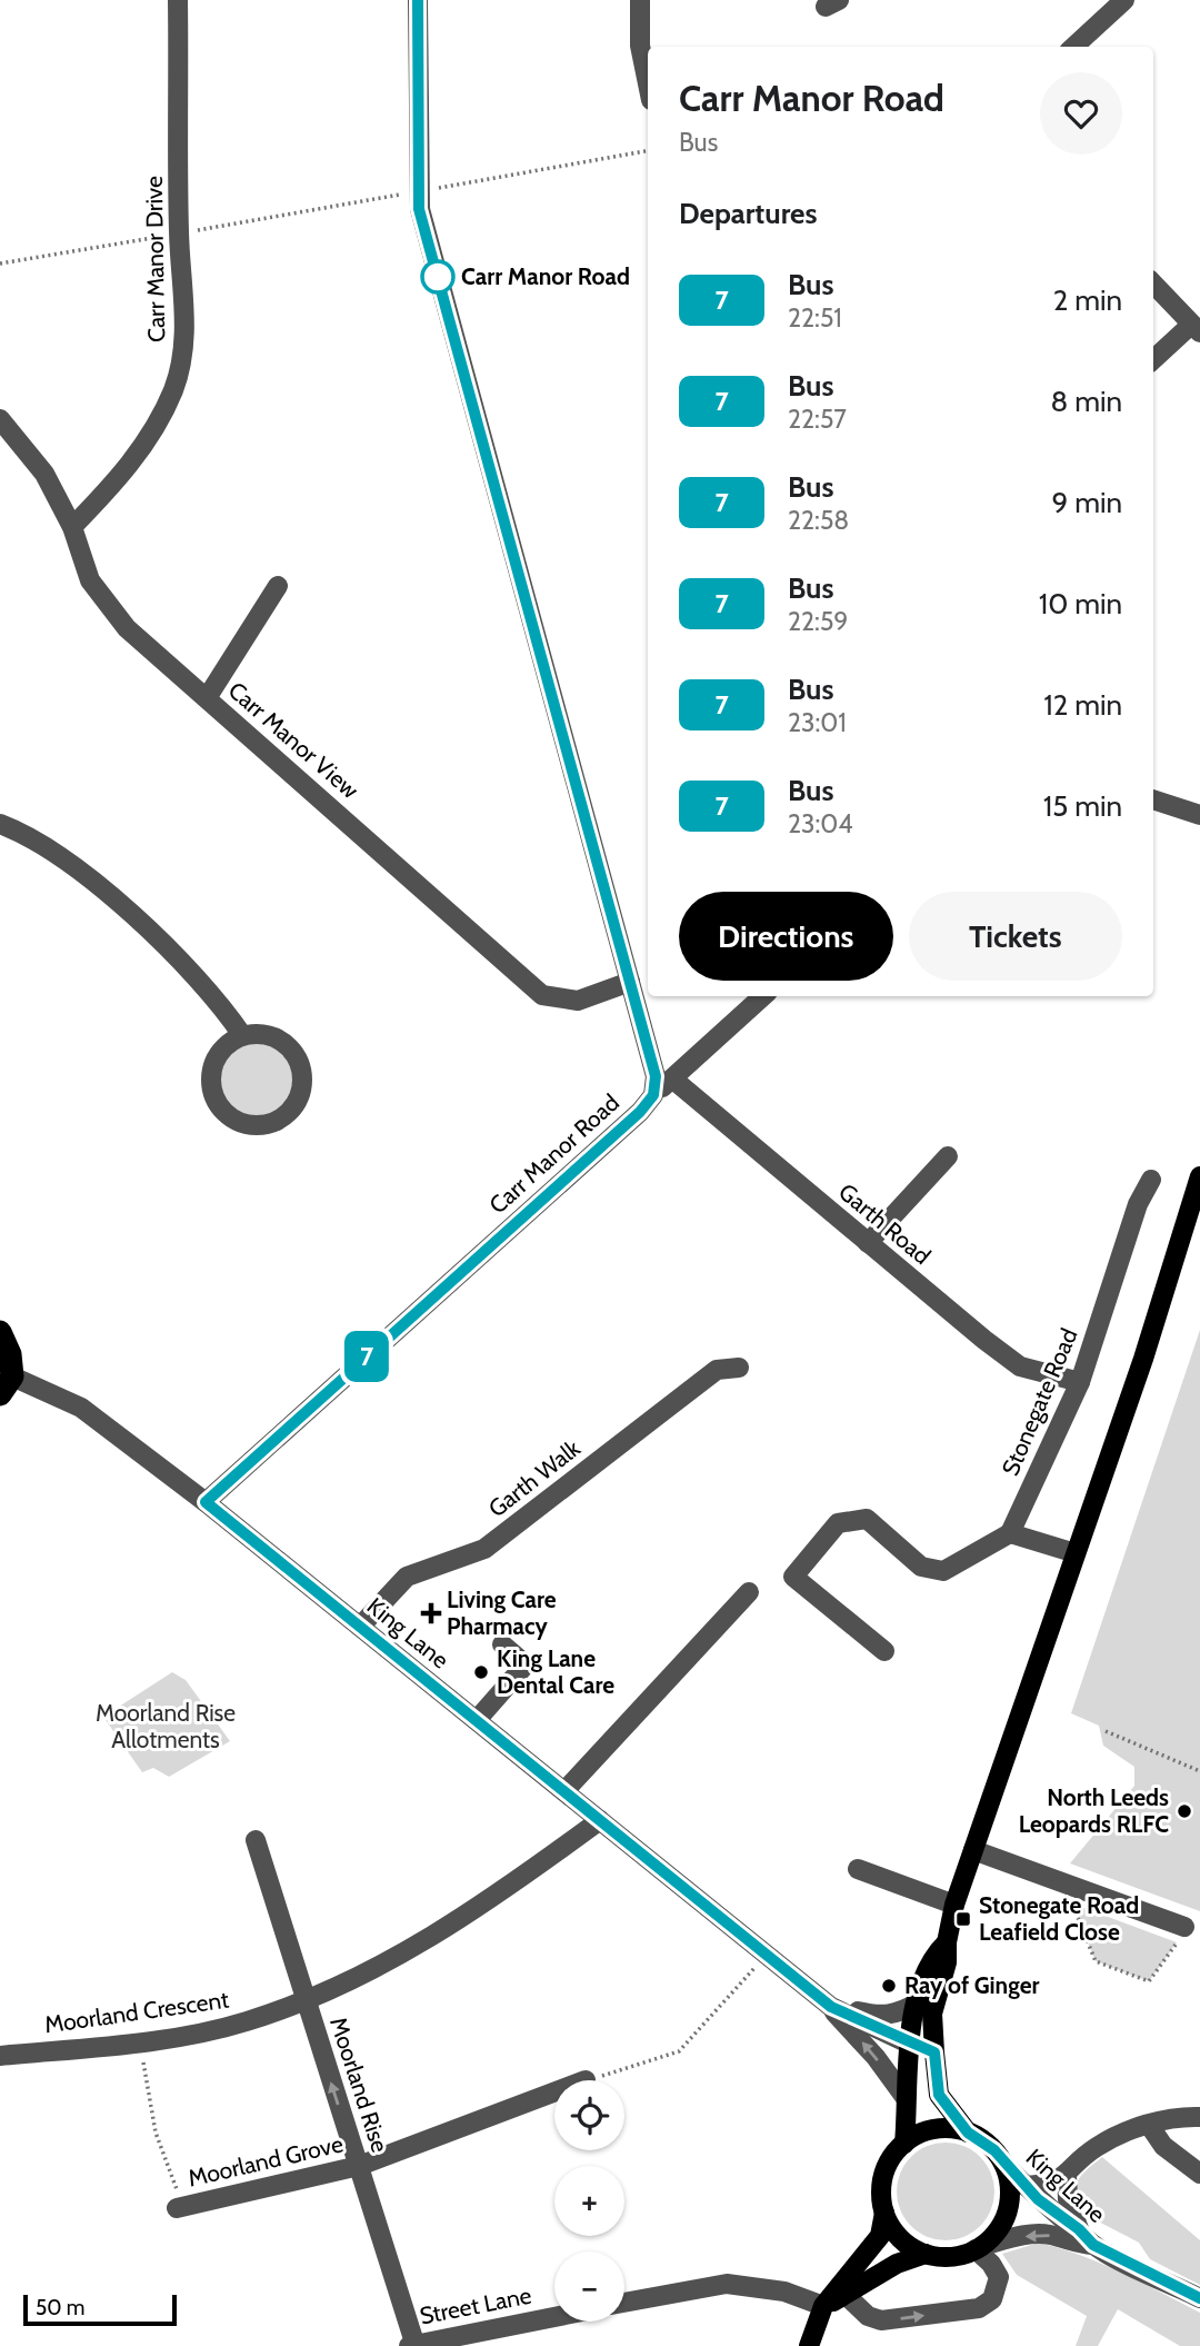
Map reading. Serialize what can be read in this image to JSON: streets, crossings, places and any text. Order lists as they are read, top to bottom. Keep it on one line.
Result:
{"streets":{"street":["Carr Manor Drive","Carr Manor View","Carr Manor Road","Garth Road","Stonegate Road","Garth Walk","King Lane","Moorland Crescent","Moorland Rise","Moorland Grove","Street Lane"]},"crossings":[["Carr Manor Drive","Carr Manor View"],["Carr Manor View","Carr Manor Road"],["Carr Manor Road","King Lane"],["Garth Road","Stonegate Road"],["Garth Walk","King Lane"],["King Lane","Moorland Crescent"],["Moorland Crescent","Moorland Rise"],["Moorland Rise","Moorland Grove"],["Moorland Rise","Street Lane"]],"parks":["Moorland Rise Allotments"],"places":{"other":["Carr Manor Road","King Lane Dental Care","North Leeds Leopards RLFC","Ray of Ginger"],"health":["Living Care Pharmacy"],"transit":["Stonegate Road Leafield Close"]},"lines":["bus line 7"],"scale_bar":"50 m","page":{"on_map":"7","heading":[["Carr Manor Road","Bus"],"Departures"],"list":[{"mark":"7","name":"Bus","note":"22:51","value":"2 min"},{"mark":"7","name":"Bus","note":"22:57","value":"8 min"},{"mark":"7","name":"Bus","note":"22:58","value":"9 min"},{"mark":"7","name":"Bus","note":"22:59","value":"10 min"},{"mark":"7","name":"Bus","note":"23:01","value":"12 min"},{"mark":"7","name":"Bus","note":"23:04","value":"15 min"}],"buttons":["Directions","Tickets"],"map_buttons":["+","−"],"scale":"50 m"}}
